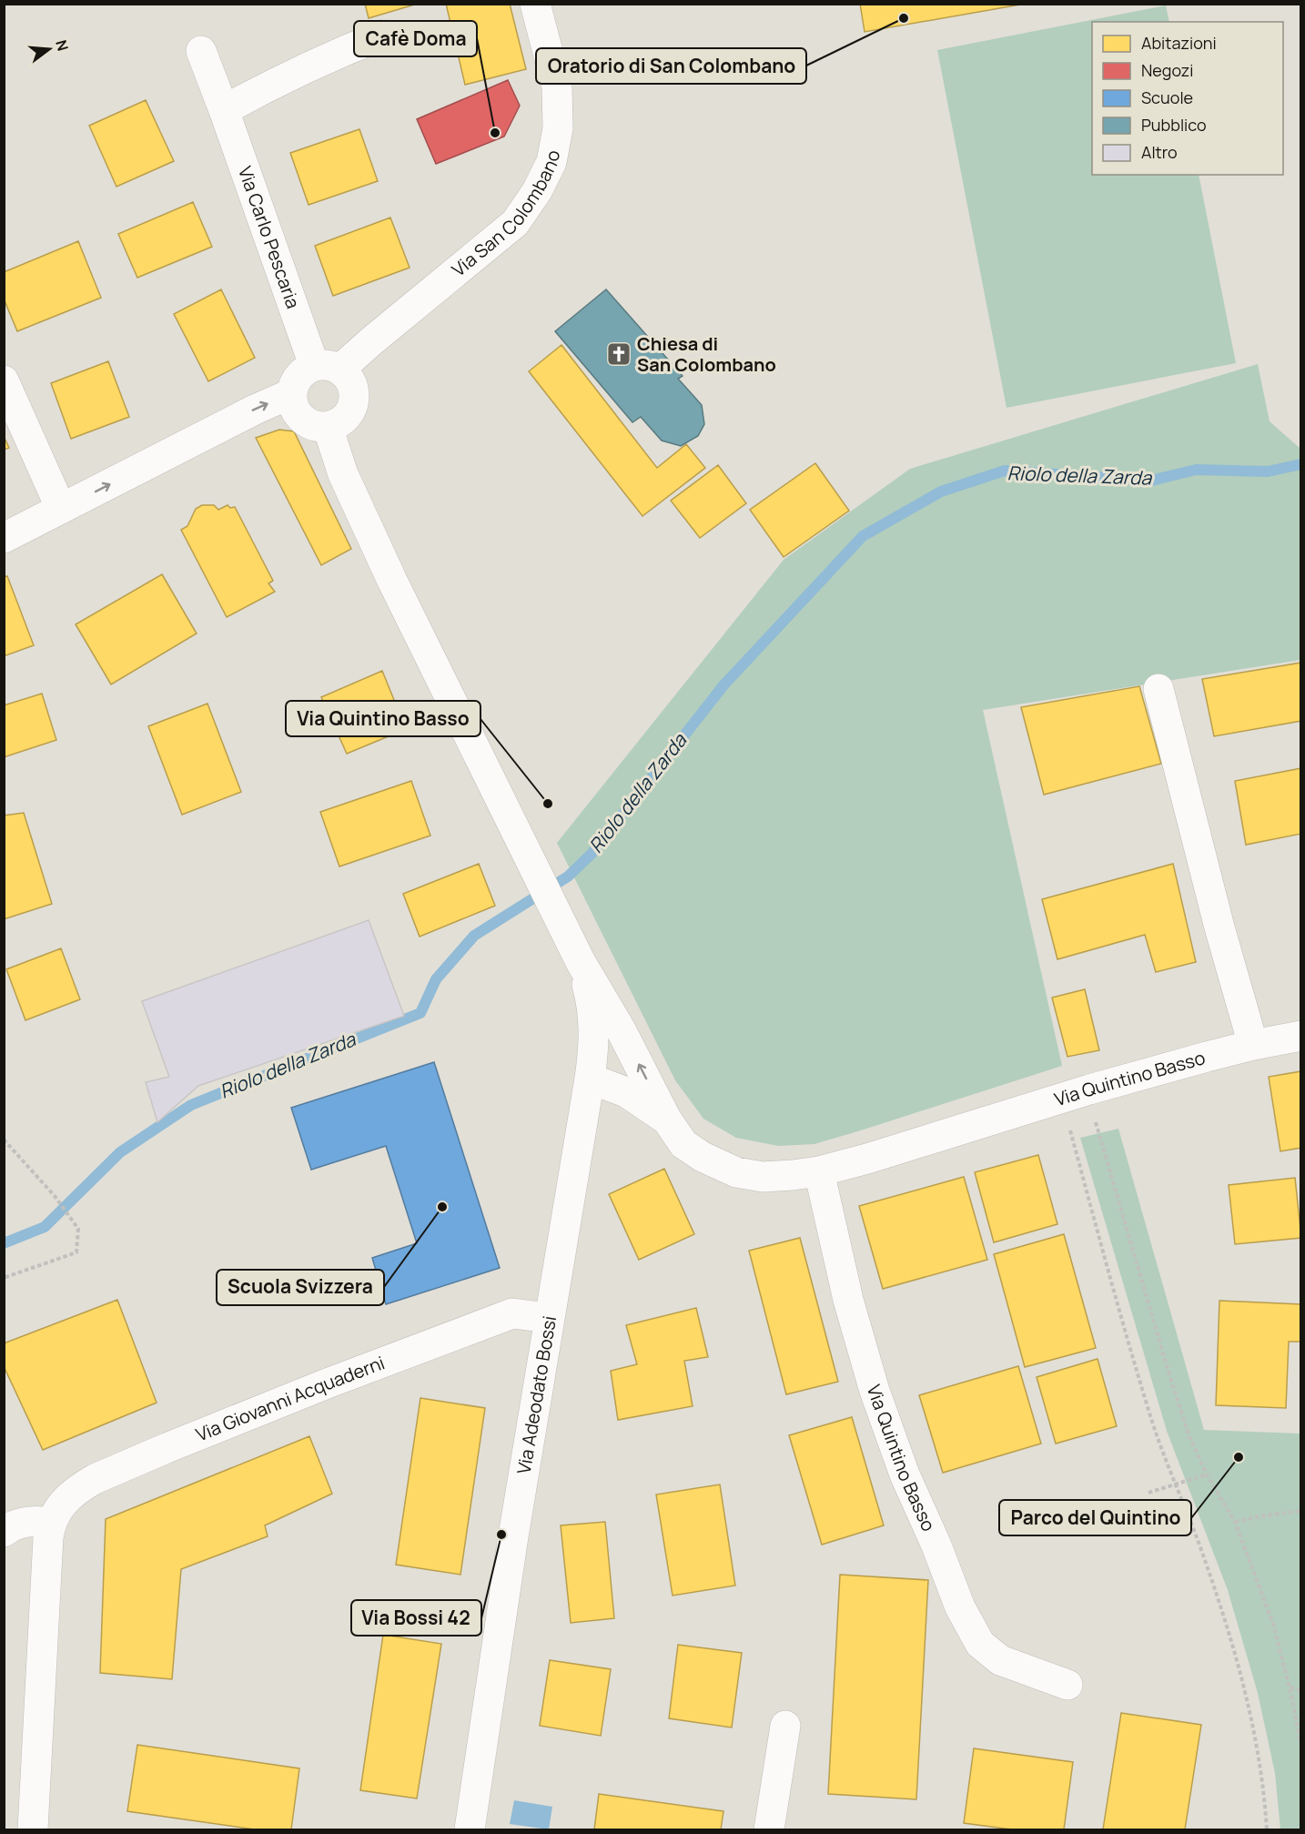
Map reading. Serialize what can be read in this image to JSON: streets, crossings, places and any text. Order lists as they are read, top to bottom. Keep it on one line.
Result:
{"streets":{"street":["Via San Colombano","Via Carlo Pescaria","Via Quintino Basso","Via Adeodato Bossi","Via Giovanni Acquaderni"]},"crossings":[["Via San Colombano","Via Carlo Pescaria"],["Via San Colombano","Via Quintino Basso"],["Via Carlo Pescaria","Via Quintino Basso"],["Via Quintino Basso","Via Adeodato Bossi"],["Via Adeodato Bossi","Via Giovanni Acquaderni"]],"water":["Riolo della Zarda"],"places":{"other":["Oratorio di San Colombano","Cafè Doma","Via Quintino Basso","Scuola Svizzera","Parco del Quintino","Via Bossi 42"],"church":["Chiesa di San Colombano"]},"legend":["Abitazioni","Negozi","Scuole","Pubblico","Altro"],"north":"right"}
